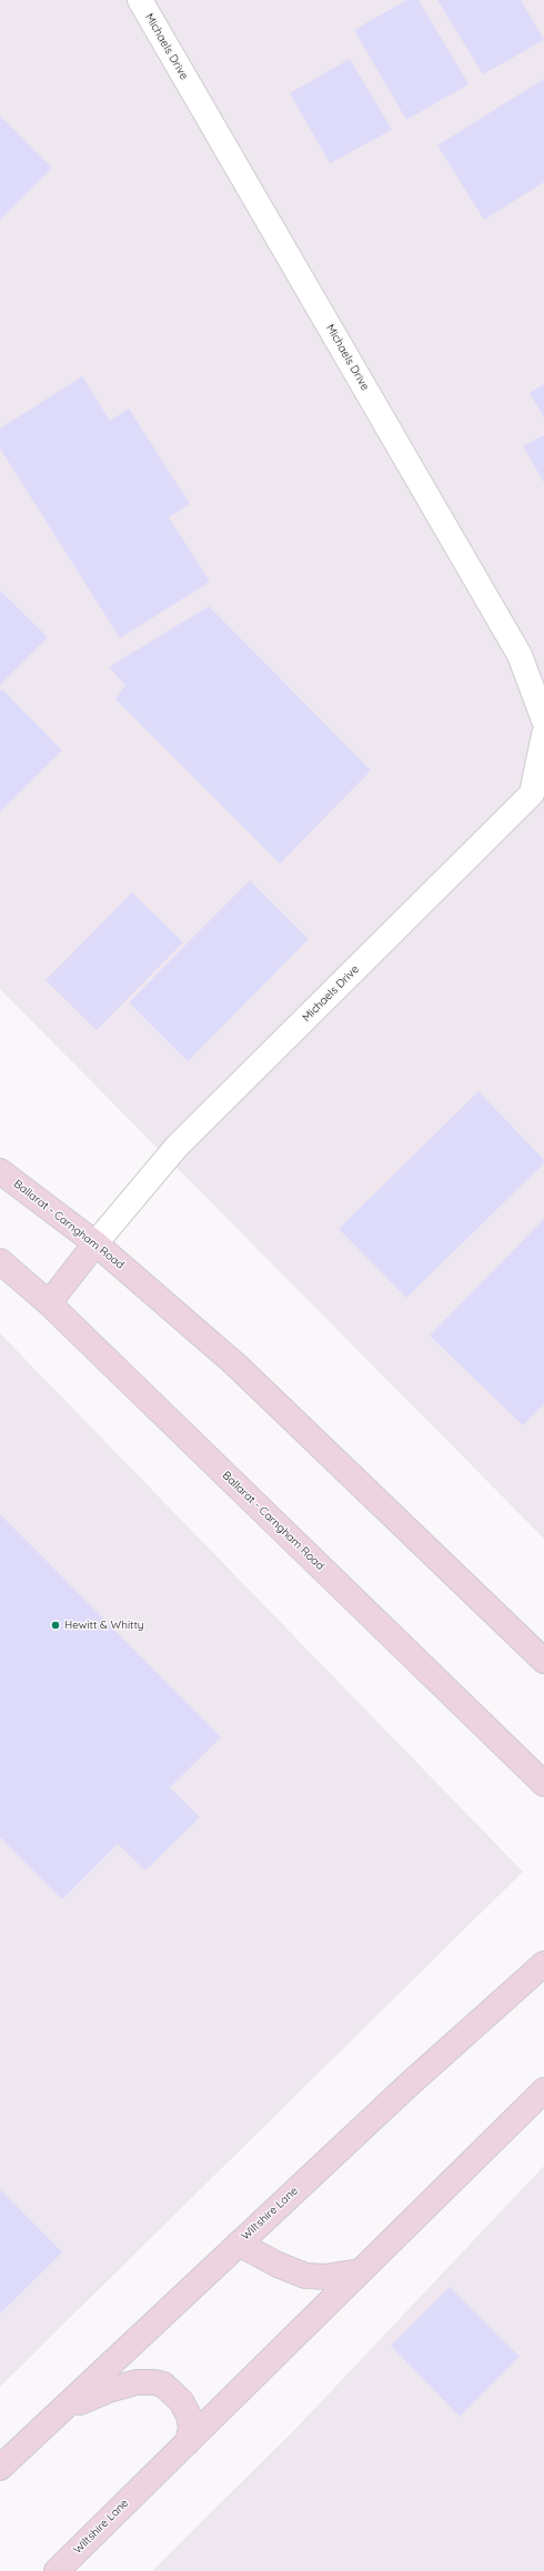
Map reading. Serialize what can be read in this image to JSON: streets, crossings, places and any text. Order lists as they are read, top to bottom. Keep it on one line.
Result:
{"streets":{"main road":["Ballarat - Carngham Road","Wiltshire Lane"],"street":["Michaels Drive"]},"crossings":[["Michaels Drive","Ballarat - Carngham Road"]],"places":["Hewitt & Whitty"]}
